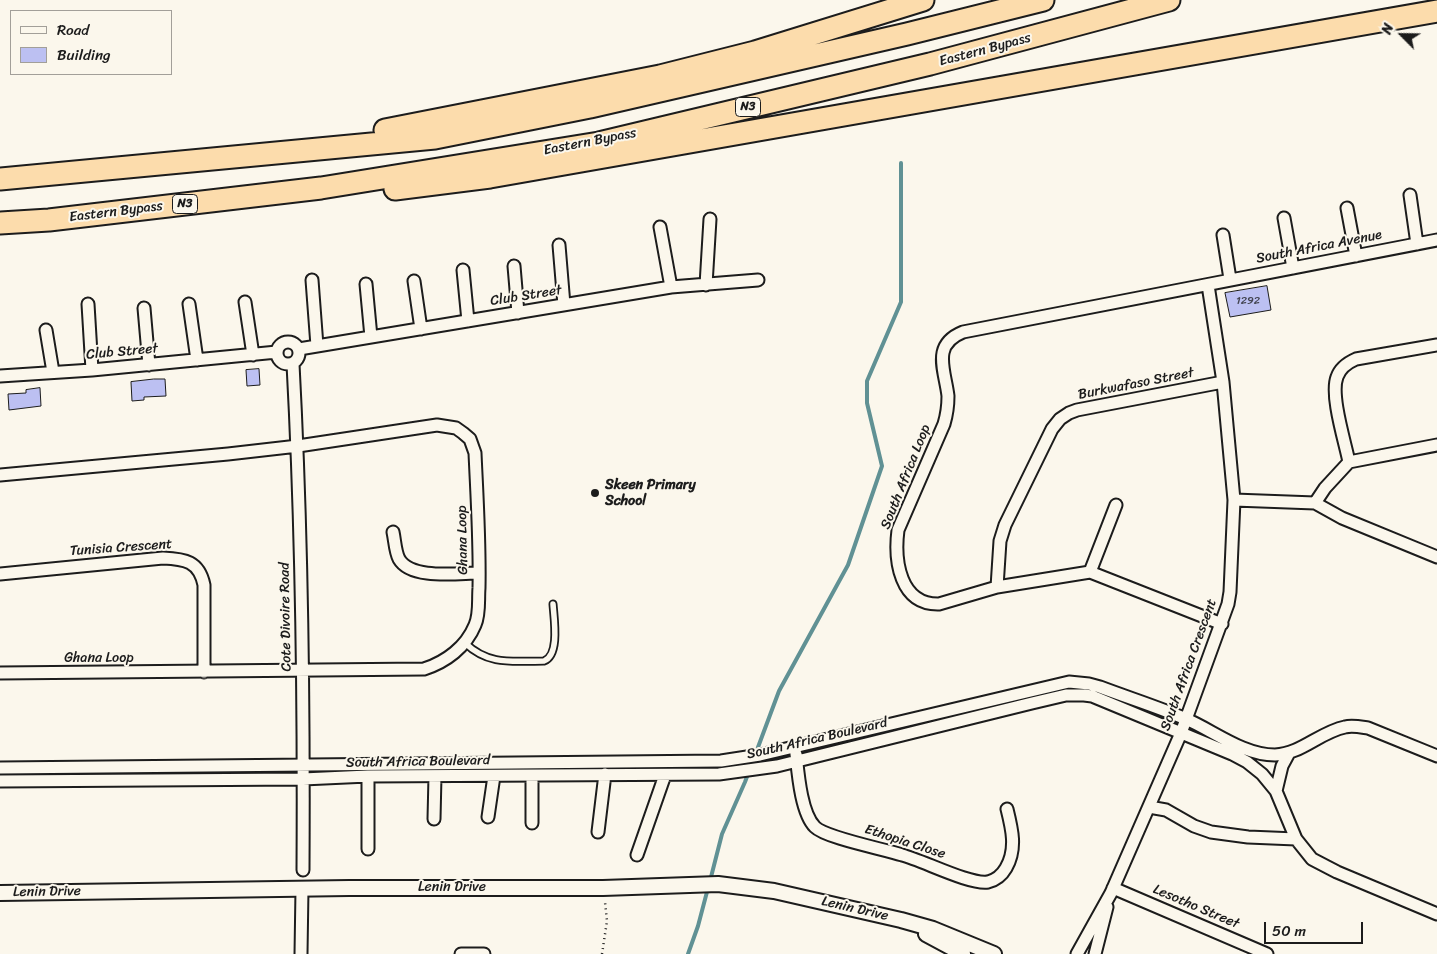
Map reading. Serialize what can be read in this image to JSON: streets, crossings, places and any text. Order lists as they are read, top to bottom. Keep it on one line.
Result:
{"streets":{"highway":["Eastern Bypass","N3"],"street":["South Africa Avenue","Club Street","Burkwafaso Street","South Africa Loop","Ghana Loop","Tunisia Crescent","Cote Divoire Road","South Africa Crescent","South Africa Boulevard","Ethopia Close","Lenin Drive","Lesotho Street"]},"crossings":[["South Africa Avenue","South Africa Loop"],["South Africa Avenue","South Africa Crescent"],["Club Street","Cote Divoire Road"],["Burkwafaso Street","South Africa Loop"],["Burkwafaso Street","South Africa Crescent"],["South Africa Loop","South Africa Crescent"],["Ghana Loop","Tunisia Crescent"],["Ghana Loop","Cote Divoire Road"],["Cote Divoire Road","South Africa Boulevard"],["South Africa Crescent","South Africa Boulevard"],["South Africa Crescent","Lesotho Street"],["South Africa Boulevard","Ethopia Close"]],"places":["Skeen Primary School"],"house_numbers":["1292"],"legend":["Road","Building"],"scale_bar":"50 m","north":"top left"}
